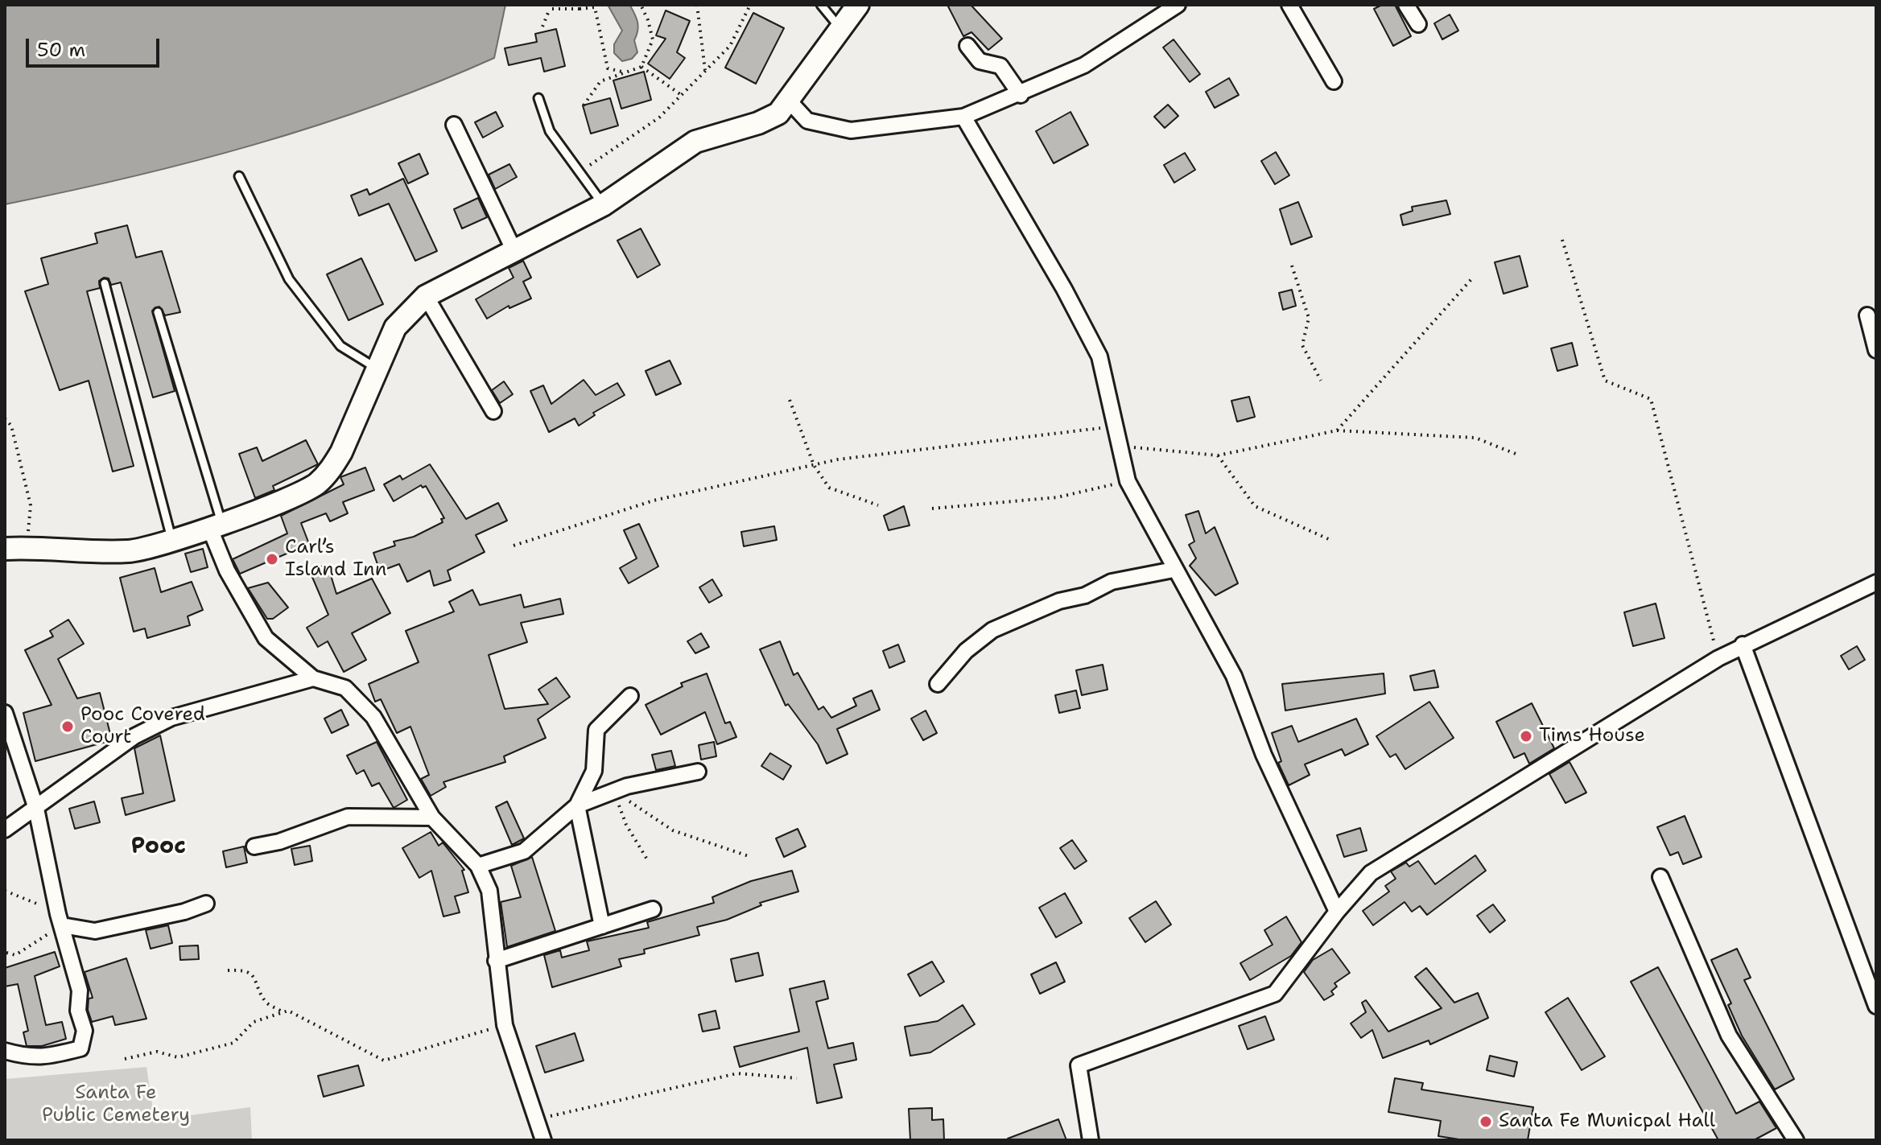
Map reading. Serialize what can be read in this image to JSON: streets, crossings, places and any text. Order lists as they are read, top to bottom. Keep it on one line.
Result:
{"districts":["Pooc"],"parks":["Santa Fe Public Cemetery"],"places":["Carl’s Island Inn","Pooc Covered Court","Tims House","Santa Fe Municpal Hall"],"scale_bar":"50 m"}
